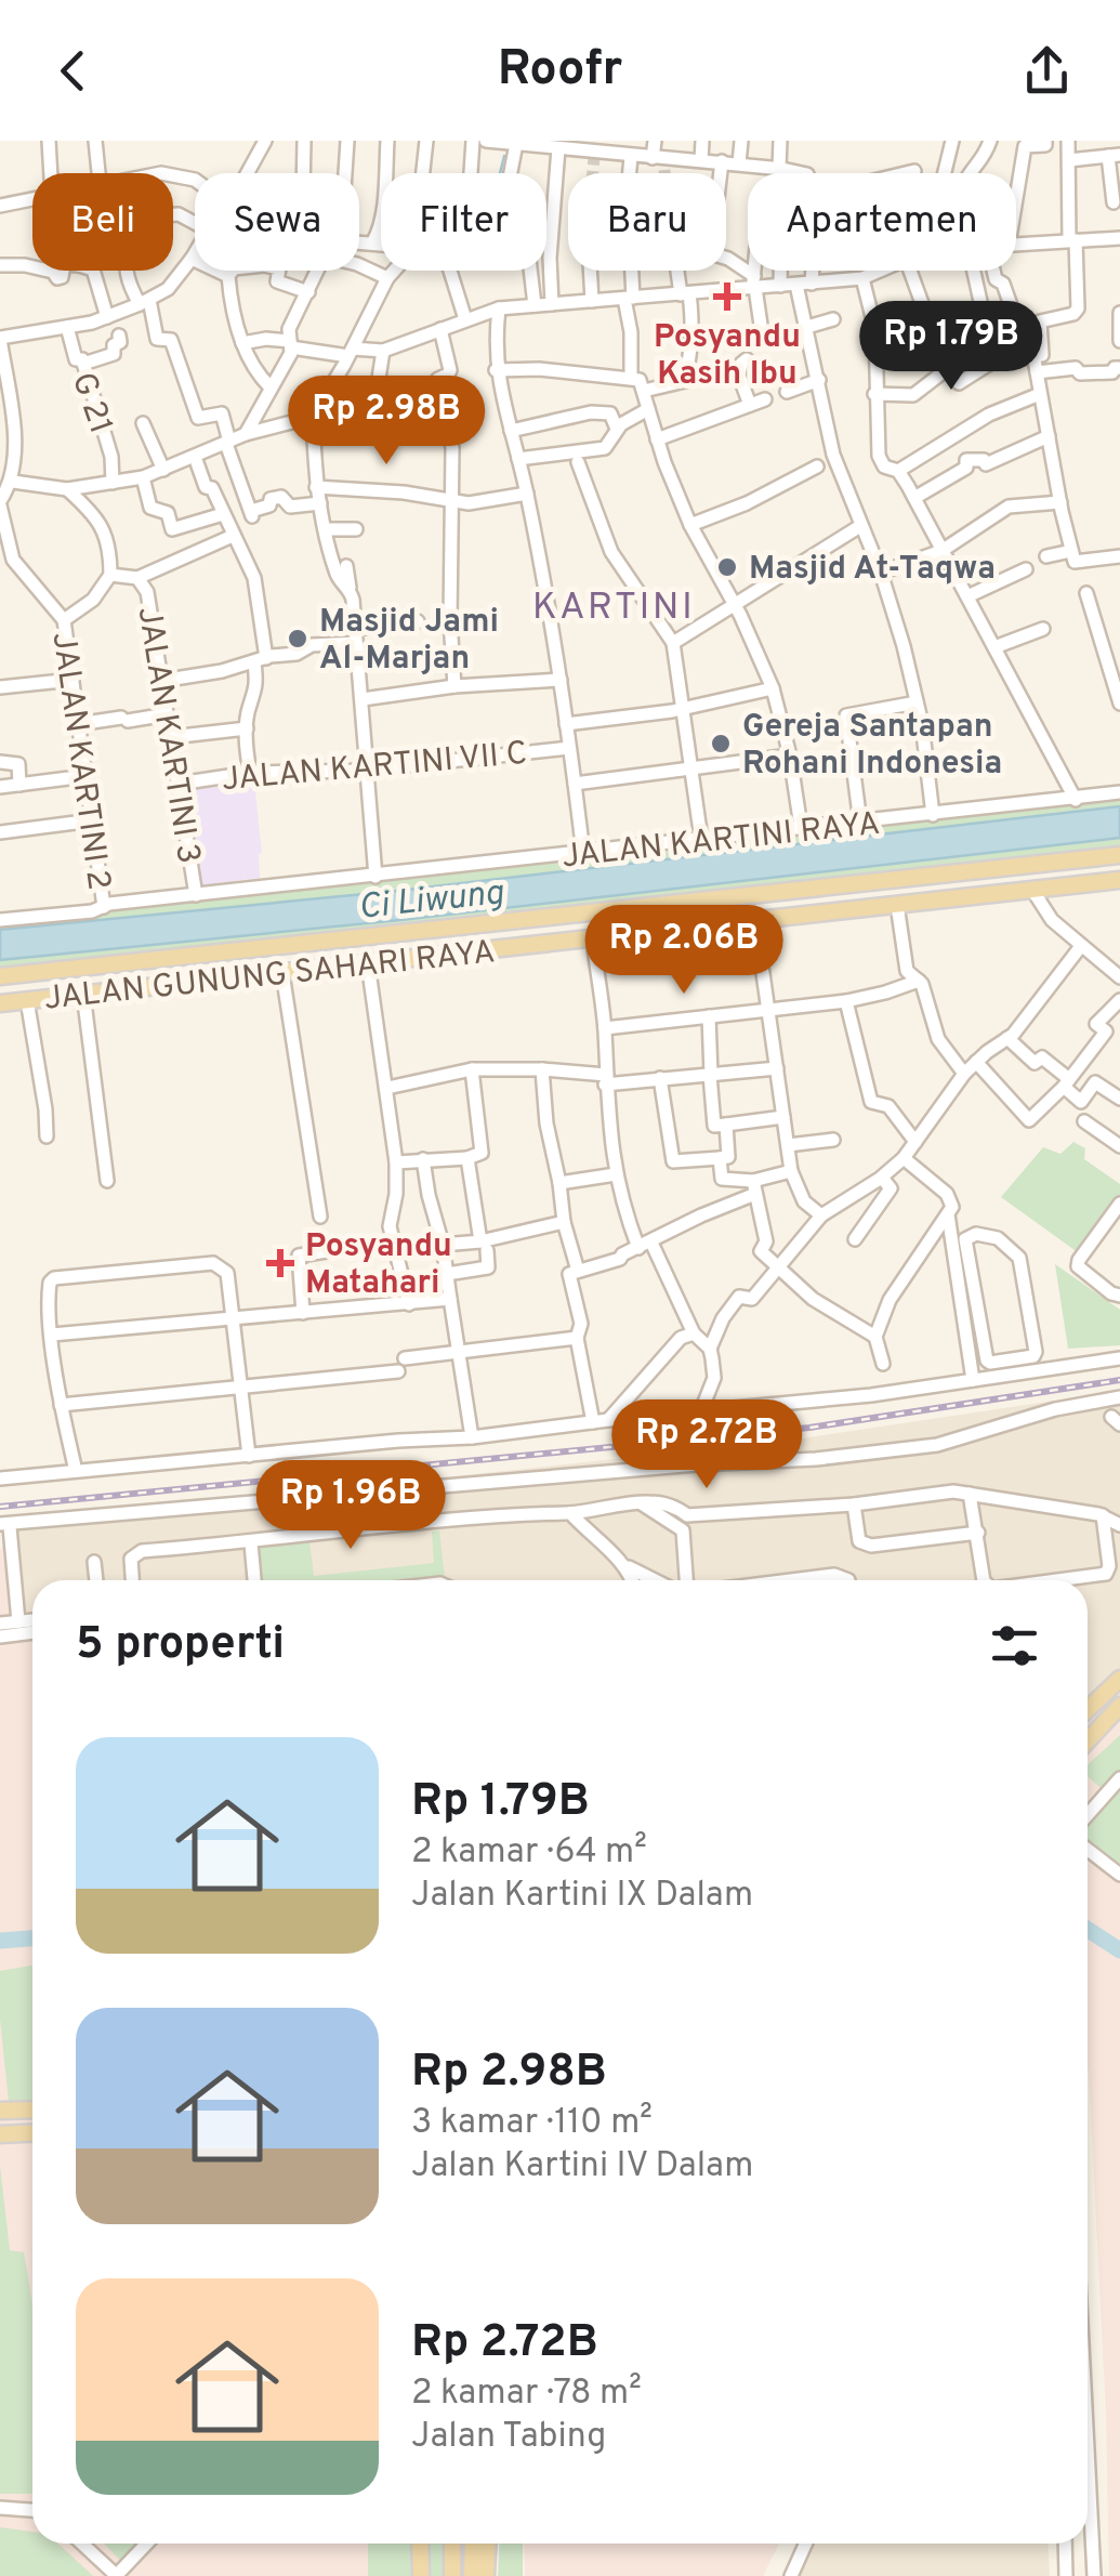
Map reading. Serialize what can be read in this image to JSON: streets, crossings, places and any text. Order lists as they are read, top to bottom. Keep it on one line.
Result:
{"streets":{"main road":["JALAN GUNUNG SAHARI RAYA"],"street":["G 21","JALAN KARTINI 3","JALAN KARTINI 2","JALAN KARTINI VII C","JALAN KARTINI RAYA"]},"crossings":[["JALAN KARTINI 3","JALAN KARTINI 2"],["JALAN KARTINI 3","JALAN KARTINI VII C"],["JALAN KARTINI 3","JALAN KARTINI RAYA"],["JALAN KARTINI 2","JALAN KARTINI RAYA"]],"districts":["KARTINI"],"water":["Ci Liwung"],"places":{"health":["Posyandu Kasih Ibu","Posyandu Matahari"],"other":["Masjid At-Taqwa","Masjid Jami Al-Marjan","Gereja Santapan Rohani Indonesia"]},"page":{"header":"Roofr","chip":["Beli","Sewa","Filter","Baru","Apartemen"],"price":["Rp 1.79B","Rp 2.98B","Rp 2.06B","Rp 2.72B","Rp 1.96B"],"heading":"5 properti","list":[{"name":"Rp 1.79B","note":"2 kamar · 64 m² · Jalan Kartini IX Dalam"},{"name":"Rp 2.98B","note":"3 kamar · 110 m² · Jalan Kartini IV Dalam"},{"name":"Rp 2.72B","note":"2 kamar · 78 m² · Jalan Tabing"}]}}
